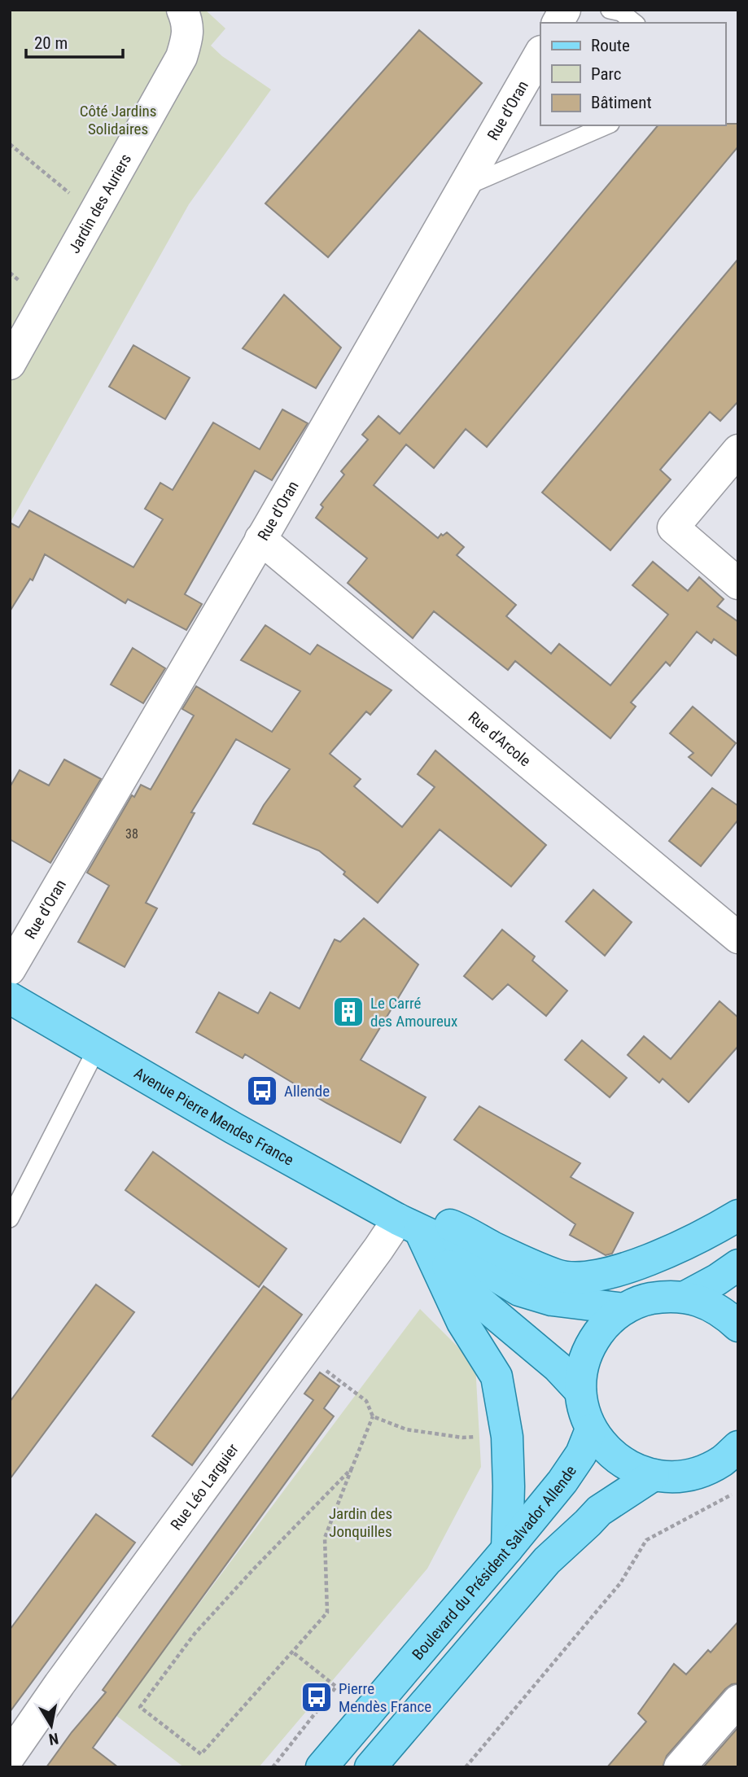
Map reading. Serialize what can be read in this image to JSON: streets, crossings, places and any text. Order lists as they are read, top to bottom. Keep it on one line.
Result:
{"streets":{"main road":["Avenue Pierre Mendes France","Boulevard du Président Salvador Allende"],"street":["Rue d'Oran","Jardin des Auriers","Rue d'Arcole","Rue Léo Larguier"]},"crossings":[["Rue d'Oran","Rue d'Arcole"],["Avenue Pierre Mendes France","Rue Léo Larguier"]],"parks":["Côté Jardins Solidaires","Jardin des Jonquilles"],"places":{"building":["Le Carré des Amoureux"],"bus stop":["Allende","Pierre Mendès France"]},"house_numbers":["38"],"legend":["Route","Parc","Bâtiment"],"scale_bar":"20 m","north":"bottom"}
